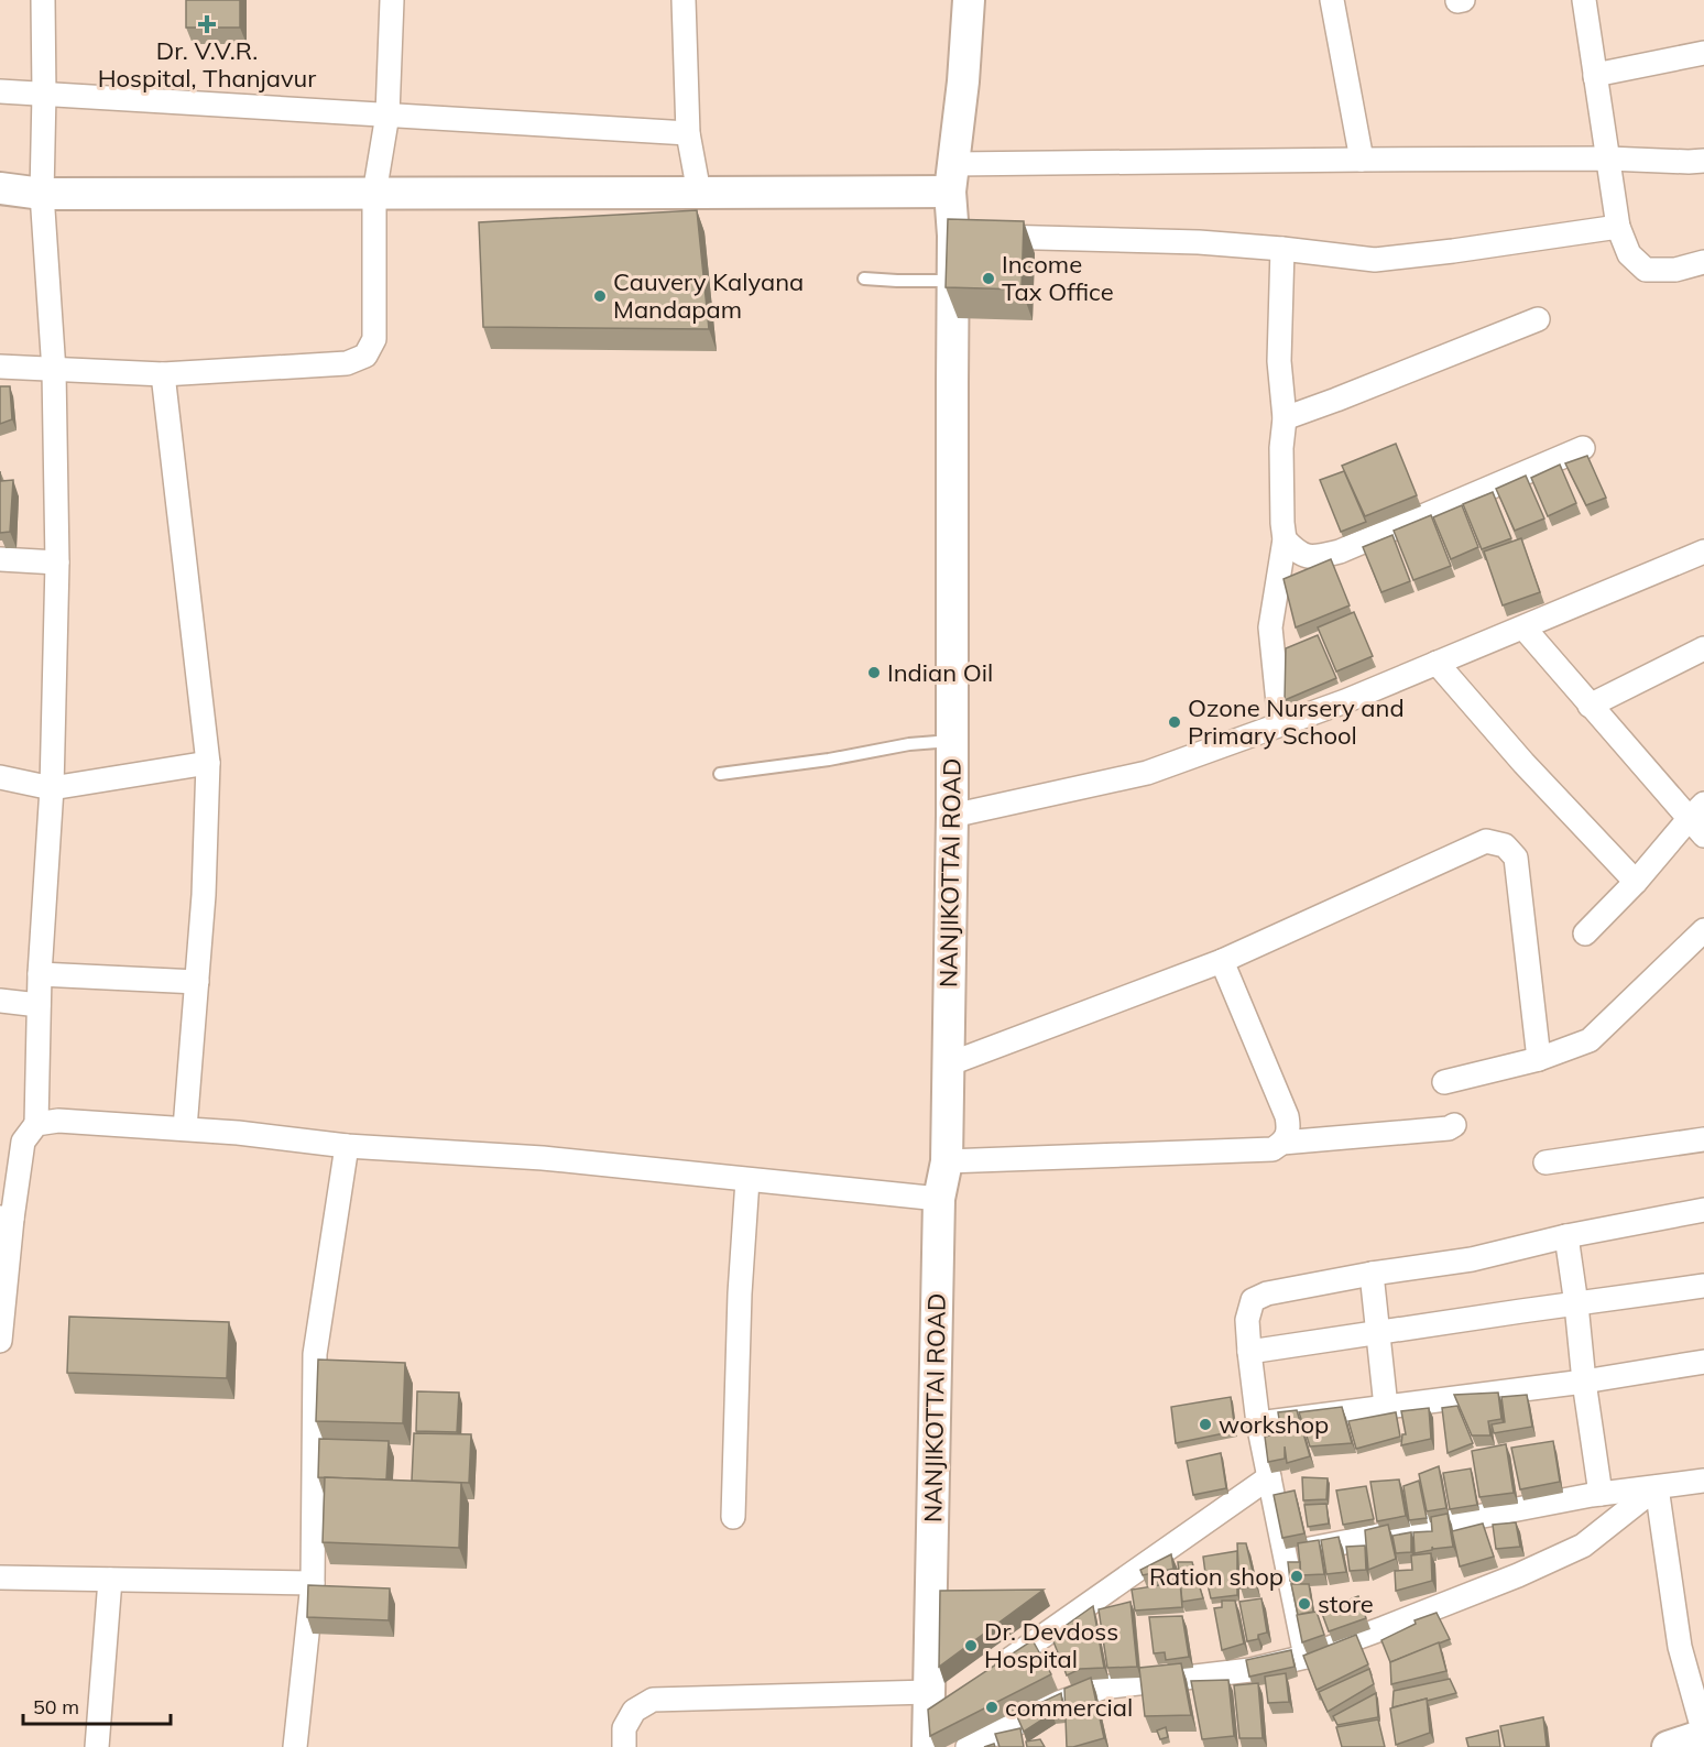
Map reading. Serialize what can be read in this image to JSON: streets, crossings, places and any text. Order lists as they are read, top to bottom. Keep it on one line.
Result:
{"streets":{"main road":["NANJIKOTTAI ROAD"]},"places":{"health":["Dr. V.V.R. Hospital, Thanjavur"],"other":["Income Tax Office","Cauvery Kalyana Mandapam","Indian Oil","Ozone Nursery and Primary School","workshop","Ration shop","store","Dr. Devdoss Hospital","commercial"]},"scale_bar":"50 m"}
